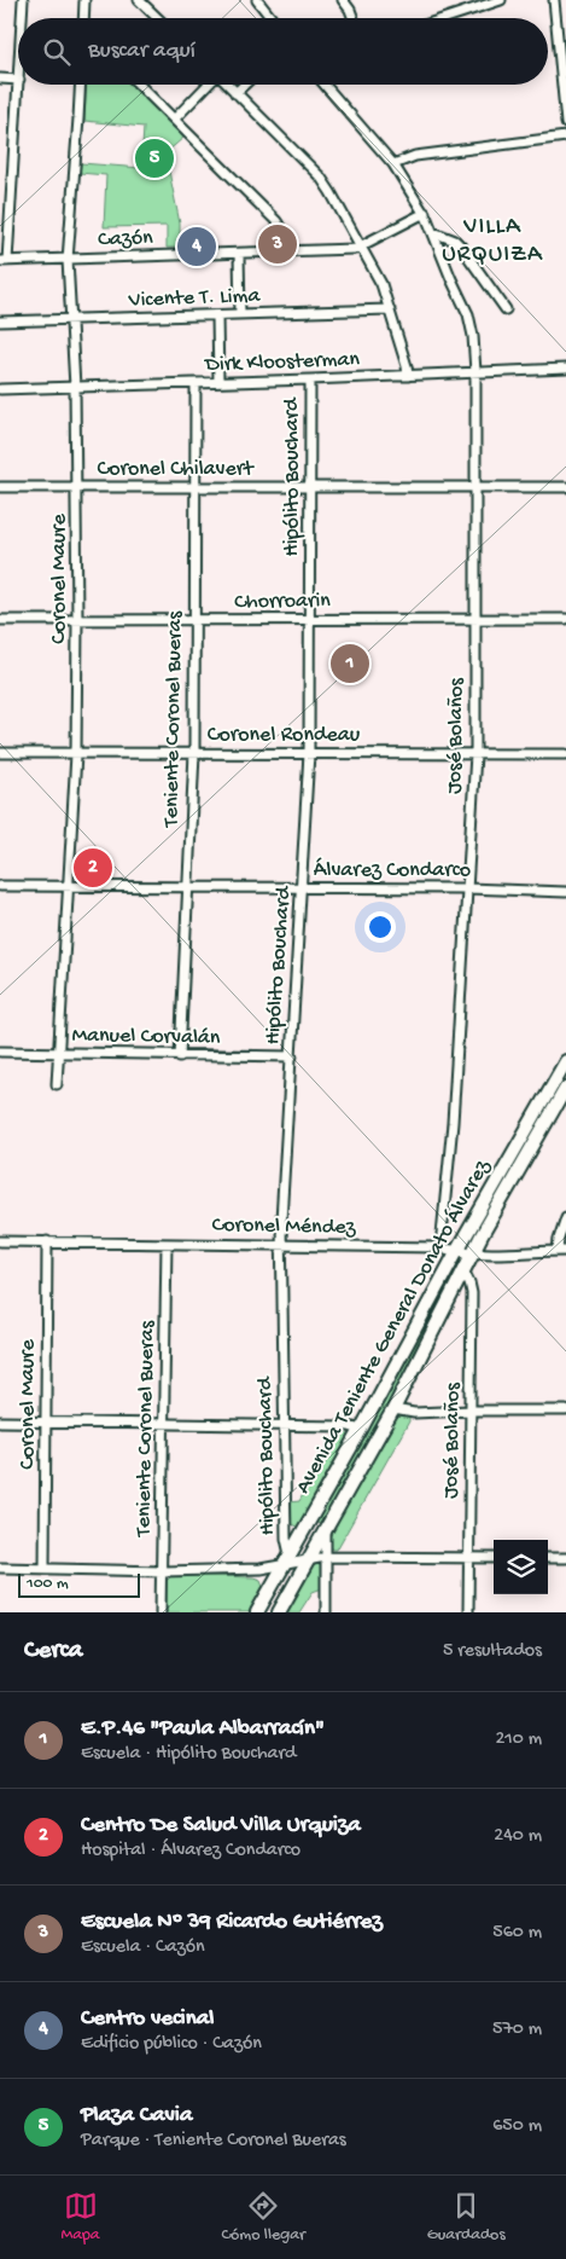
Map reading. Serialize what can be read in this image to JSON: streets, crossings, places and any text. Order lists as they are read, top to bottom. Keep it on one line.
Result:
{"streets":{"main road":["Avenida Teniente General Donato Álvarez"],"street":["Cazón","Vicente T. Lima","Dirk Kloosterman","Coronel Chilavert","Hipólito Bouchard","Coronel Maure","Chorroarin","Teniente Coronel Bueras","Coronel Rondeau","José Bolaños","Álvarez Condarco","Manuel Corvalán","Coronel Méndez"]},"crossings":[["Cazón","Coronel Maure"],["Cazón","José Bolaños"],["Vicente T. Lima","Coronel Maure"],["Dirk Kloosterman","Hipólito Bouchard"],["Dirk Kloosterman","Coronel Maure"],["Dirk Kloosterman","Teniente Coronel Bueras"],["Dirk Kloosterman","José Bolaños"],["Coronel Chilavert","Hipólito Bouchard"],["Coronel Chilavert","Coronel Maure"],["Coronel Chilavert","Teniente Coronel Bueras"],["Coronel Chilavert","José Bolaños"],["Hipólito Bouchard","Chorroarin"],["Hipólito Bouchard","Coronel Rondeau"],["Hipólito Bouchard","Álvarez Condarco"],["Hipólito Bouchard","Manuel Corvalán"],["Hipólito Bouchard","Coronel Méndez"],["Hipólito Bouchard","Avenida Teniente General Donato Álvarez"],["Coronel Maure","Chorroarin"],["Coronel Maure","Coronel Rondeau"],["Coronel Maure","Álvarez Condarco"],["Coronel Maure","Manuel Corvalán"],["Coronel Maure","Coronel Méndez"],["Chorroarin","Teniente Coronel Bueras"],["Chorroarin","José Bolaños"],["Teniente Coronel Bueras","Coronel Rondeau"],["Teniente Coronel Bueras","Álvarez Condarco"],["Teniente Coronel Bueras","Manuel Corvalán"],["Teniente Coronel Bueras","Coronel Méndez"],["Coronel Rondeau","José Bolaños"],["José Bolaños","Álvarez Condarco"],["José Bolaños","Coronel Méndez"],["José Bolaños","Avenida Teniente General Donato Álvarez"],["Coronel Méndez","Avenida Teniente General Donato Álvarez"]],"districts":["VILLA URQUIZA"],"scale_bar":"100 m","page":{"search":"Buscar aquí","pins":["5","3","4","1","2"],"scale":"100 m","heading":["Cerca","5 resultados"],"list":[{"mark":"1","name":"E.P.46 \"Paula Albarracín\"","note":"Escuela · Hipólito Bouchard","value":"210 m"},{"mark":"2","name":"Centro De Salud Villa Urquiza","note":"Hospital · Álvarez Condarco","value":"240 m"},{"mark":"3","name":"Escuela Nº 39 Ricardo Gutiérrez","note":"Escuela · Cazón","value":"560 m"},{"mark":"4","name":"Centro vecinal","note":"Edificio público · Cazón","value":"570 m"},{"mark":"5","name":"Plaza Cavia","note":"Parque · Teniente Coronel Bueras","value":"650 m"}],"nav":["Mapa","Cómo llegar","Guardados"]}}
